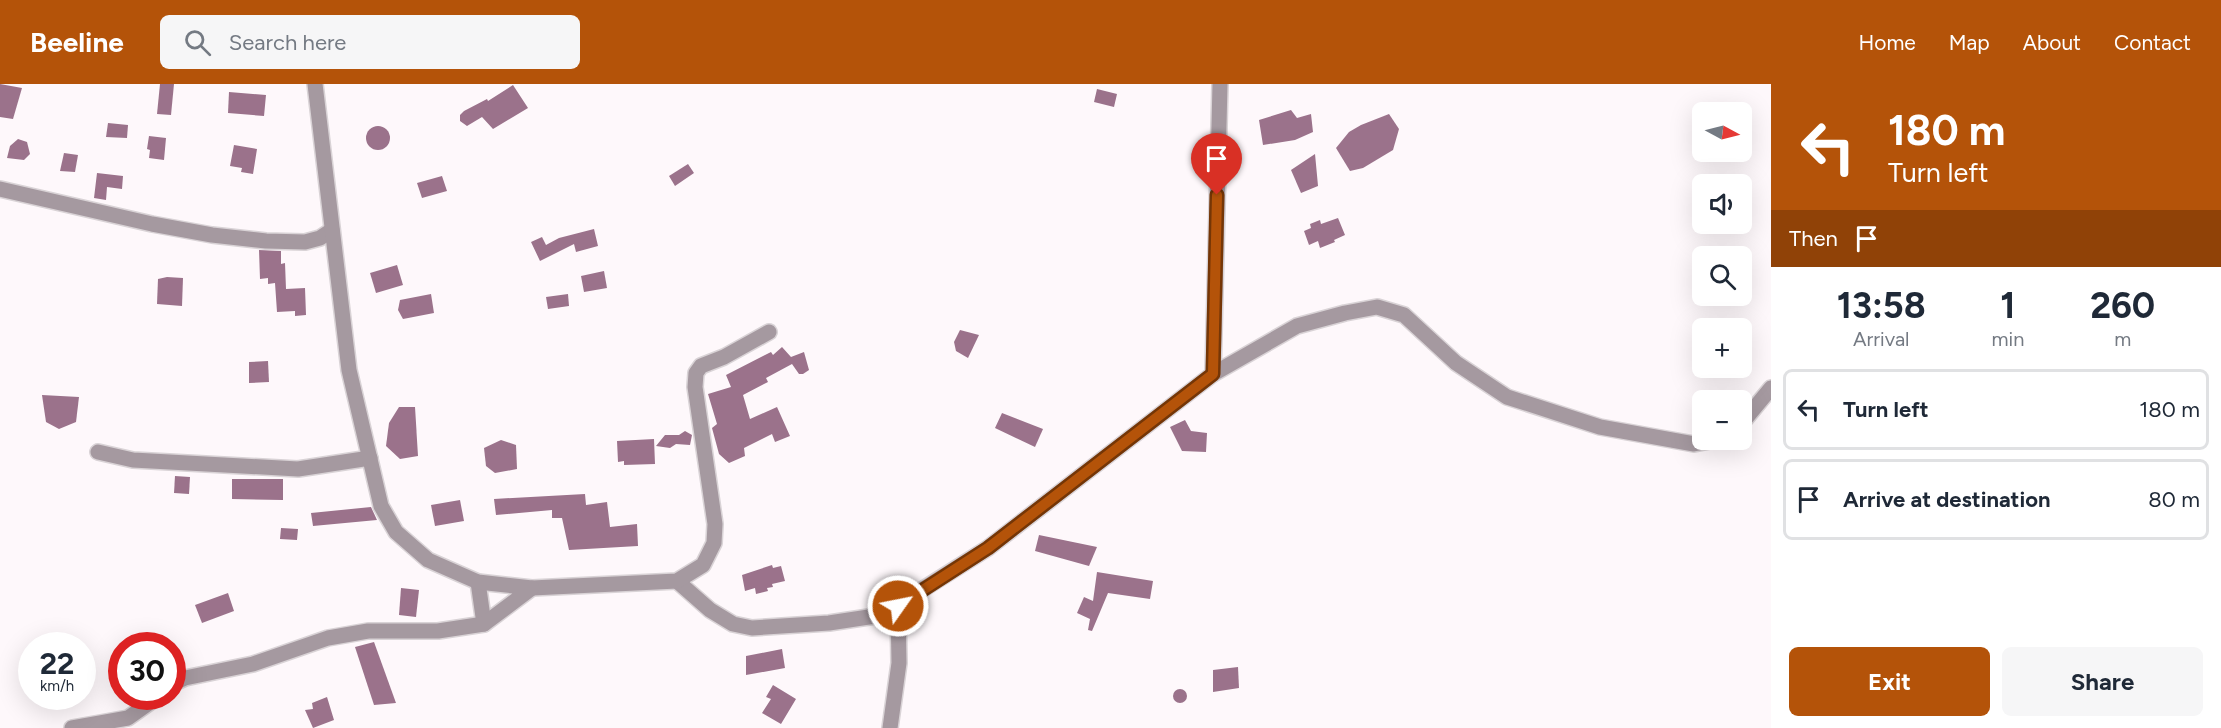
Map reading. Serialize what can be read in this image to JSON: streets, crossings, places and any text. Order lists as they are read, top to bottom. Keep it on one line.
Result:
{"north":"right","page":{"header":"Beeline","search":"Search here","nav":["Home","Map","About","Contact"],"turn":["180 m","Turn left"],"map_buttons":["+","−"],"then":"Then","eta":["13:58","Arrival","1","min","260","m"],"list":[{"name":"Turn left","value":"180 m"},{"name":"Arrive at destination","value":"80 m"}],"speed":"22 km/h","limit":"30","buttons":["Exit","Share"]}}
